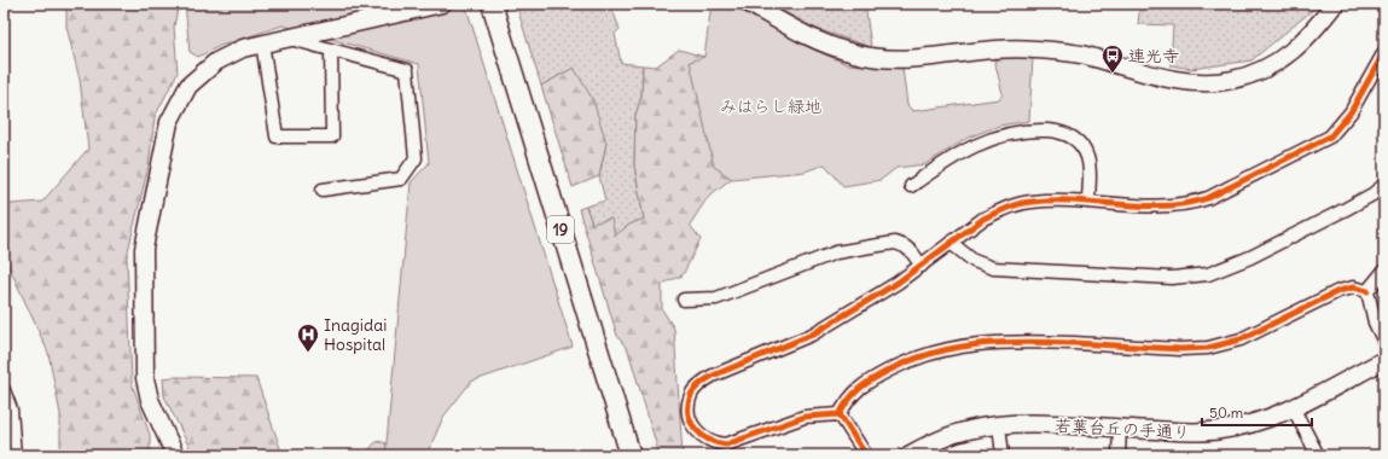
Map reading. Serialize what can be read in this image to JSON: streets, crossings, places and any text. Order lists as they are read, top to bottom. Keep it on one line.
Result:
{"streets":{"main road":["19","若葉台丘の手通り"]},"parks":["みはらし緑地"],"places":{"bus stop":["連光寺"],"hospital":["Inagidai Hospital"]},"scale_bar":"50 m"}
